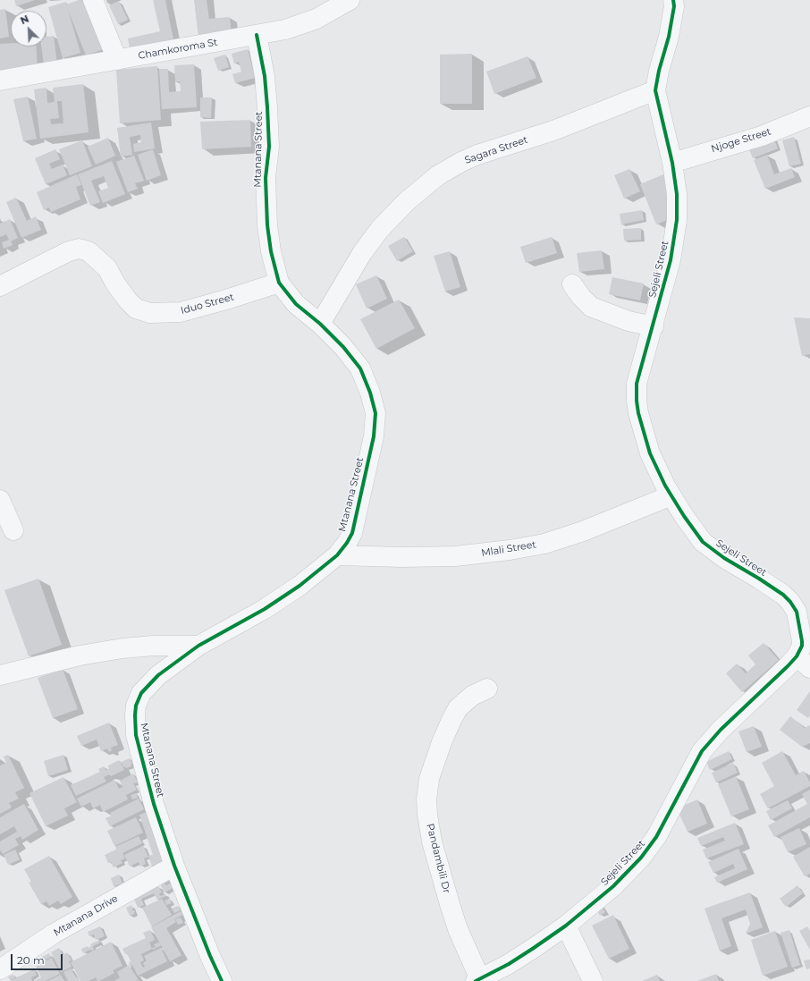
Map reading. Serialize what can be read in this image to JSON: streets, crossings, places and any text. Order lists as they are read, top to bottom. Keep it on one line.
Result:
{"streets":{"street":["Chamkoroma St","Njoge Street","Mtanana Street","Sagara Street","Sejeli Street","Iduo Street","Mlali Street","Pandambili Dr","Mtanana Drive"]},"crossings":[["Chamkoroma St","Mtanana Street"],["Njoge Street","Sejeli Street"],["Mtanana Street","Sagara Street"],["Mtanana Street","Iduo Street"],["Mtanana Street","Mlali Street"],["Mtanana Street","Mtanana Drive"],["Sagara Street","Sejeli Street"],["Sejeli Street","Mlali Street"],["Sejeli Street","Pandambili Dr"]],"scale_bar":"20 m","north":"top left"}
